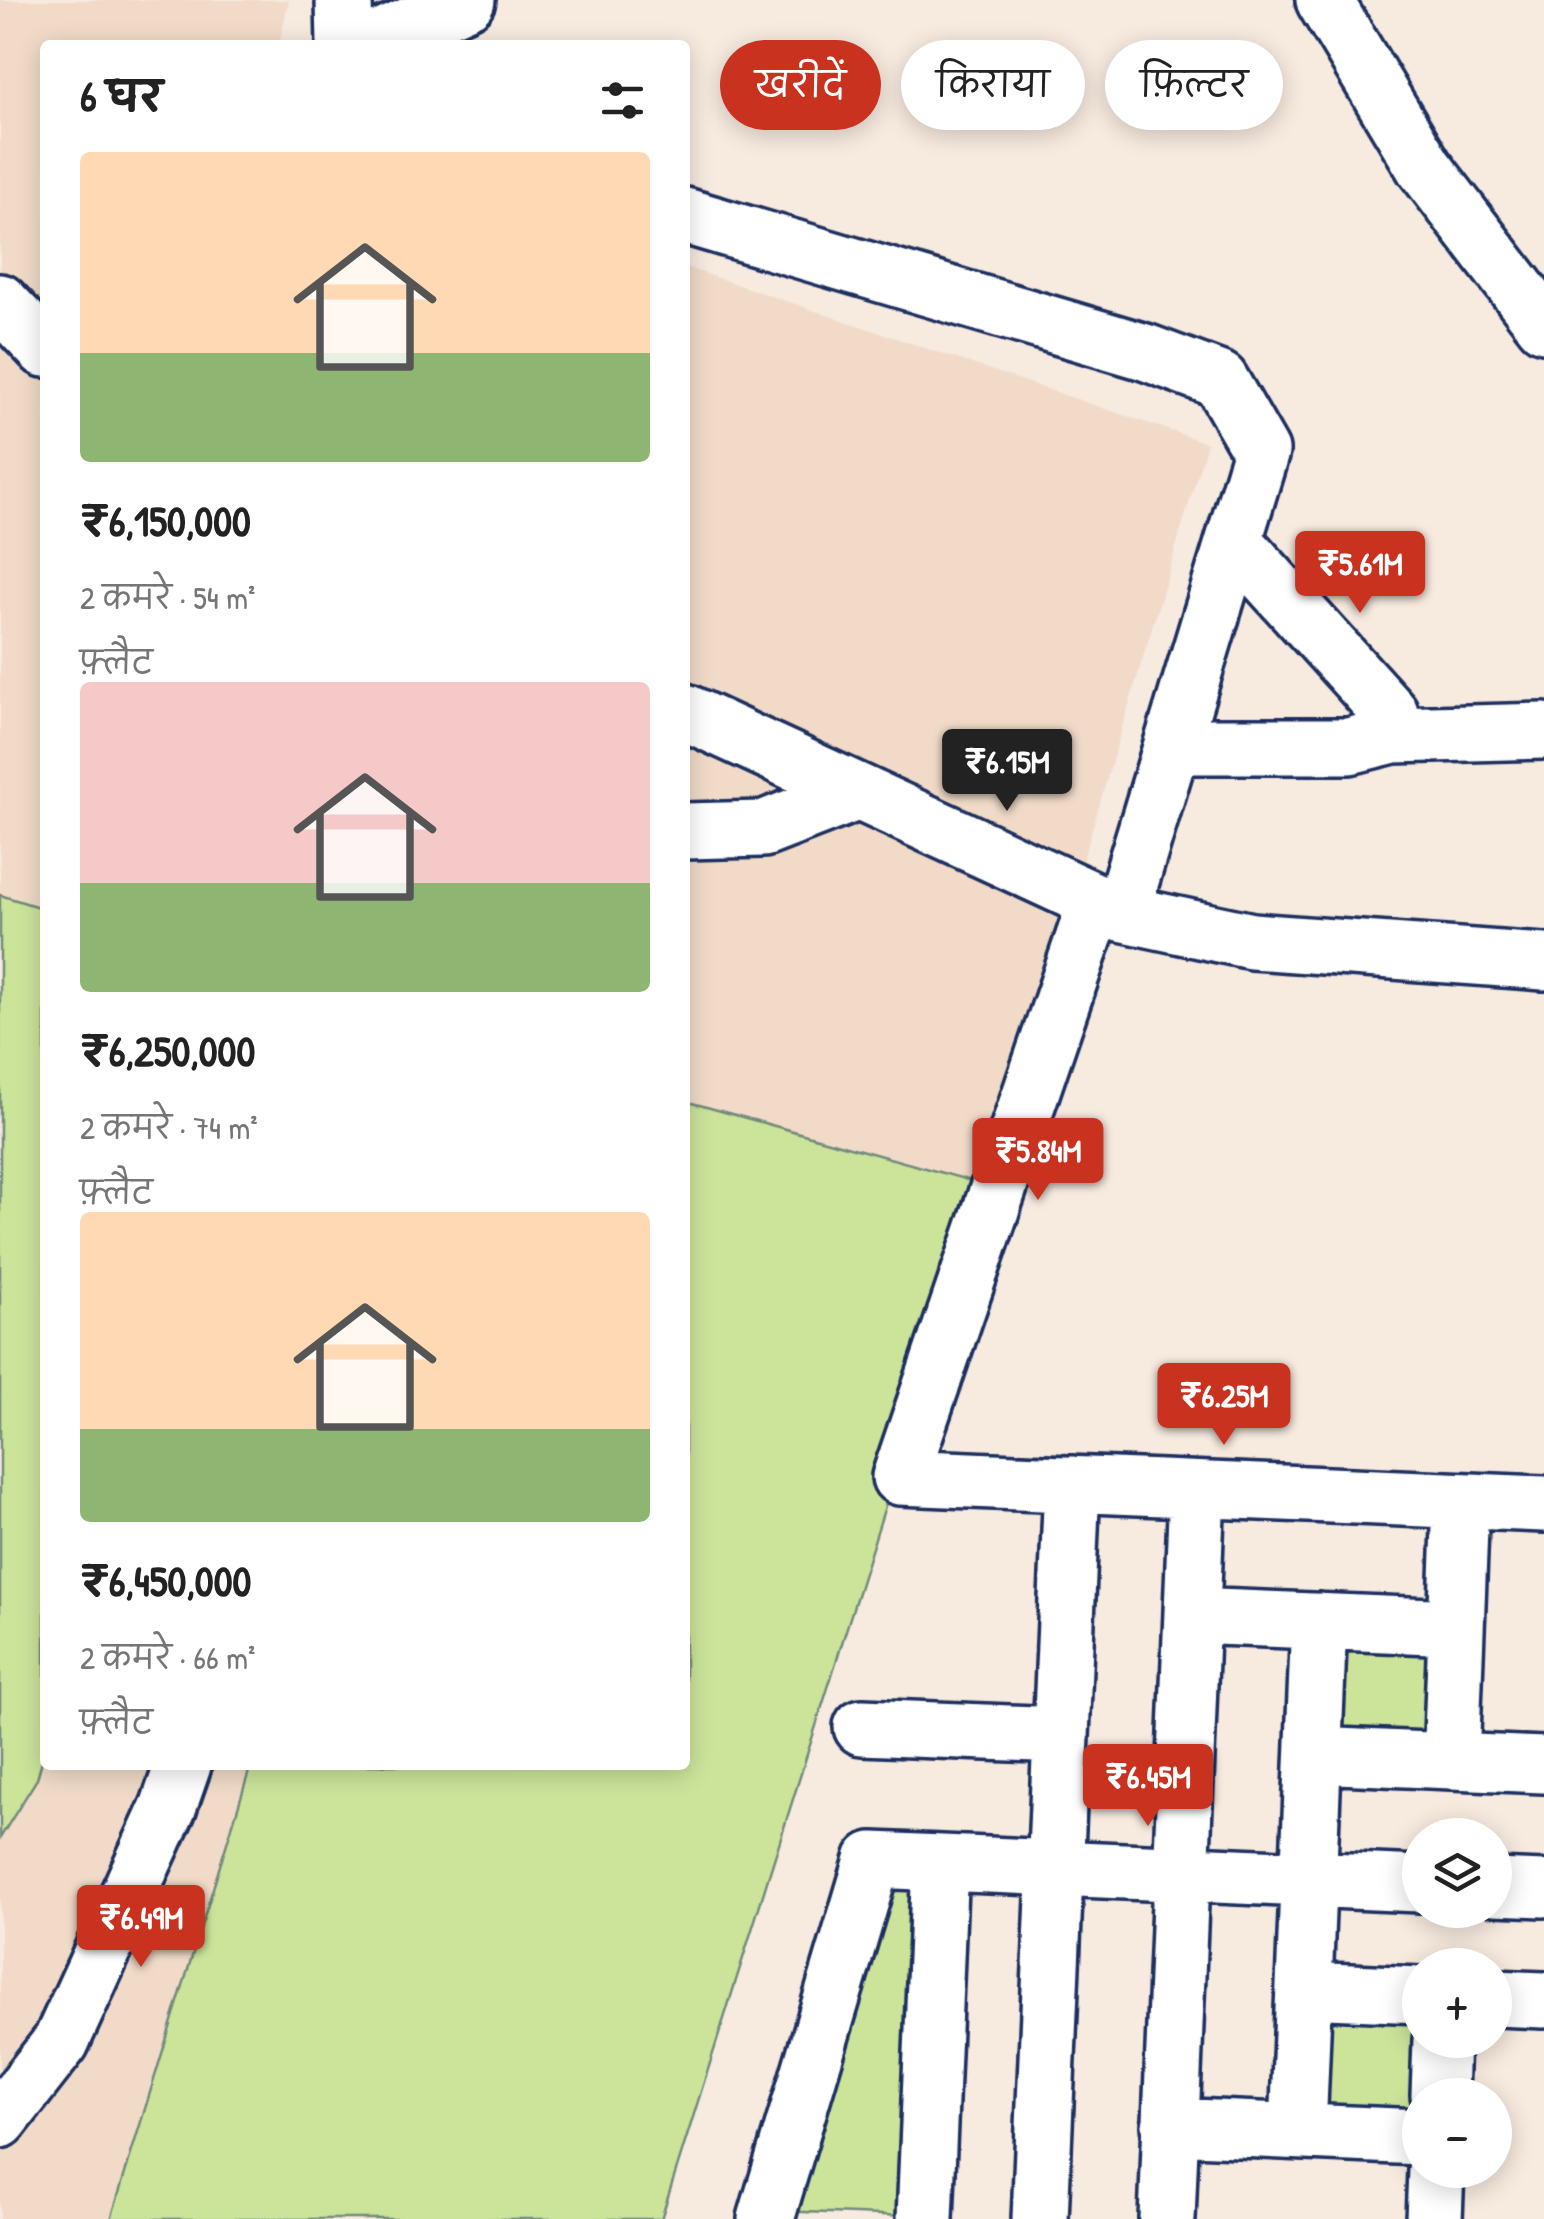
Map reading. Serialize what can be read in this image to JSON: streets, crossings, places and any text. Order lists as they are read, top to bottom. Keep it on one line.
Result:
{"page":{"chip":["खरीदें","किराया","फ़िल्टर"],"heading":"6 घर","list":[{"name":"₹6,150,000","note":"2 कमरे · 54 m² · फ़्लैट"},{"name":"₹6,250,000","note":"2 कमरे · 74 m² · फ़्लैट"},{"name":"₹6,450,000","note":"2 कमरे · 66 m² · फ़्लैट"}],"price":["₹5.61M","₹6.15M","₹5.84M","₹6.25M","₹6.45M","₹6.49M"],"map_buttons":["+","−"]}}
